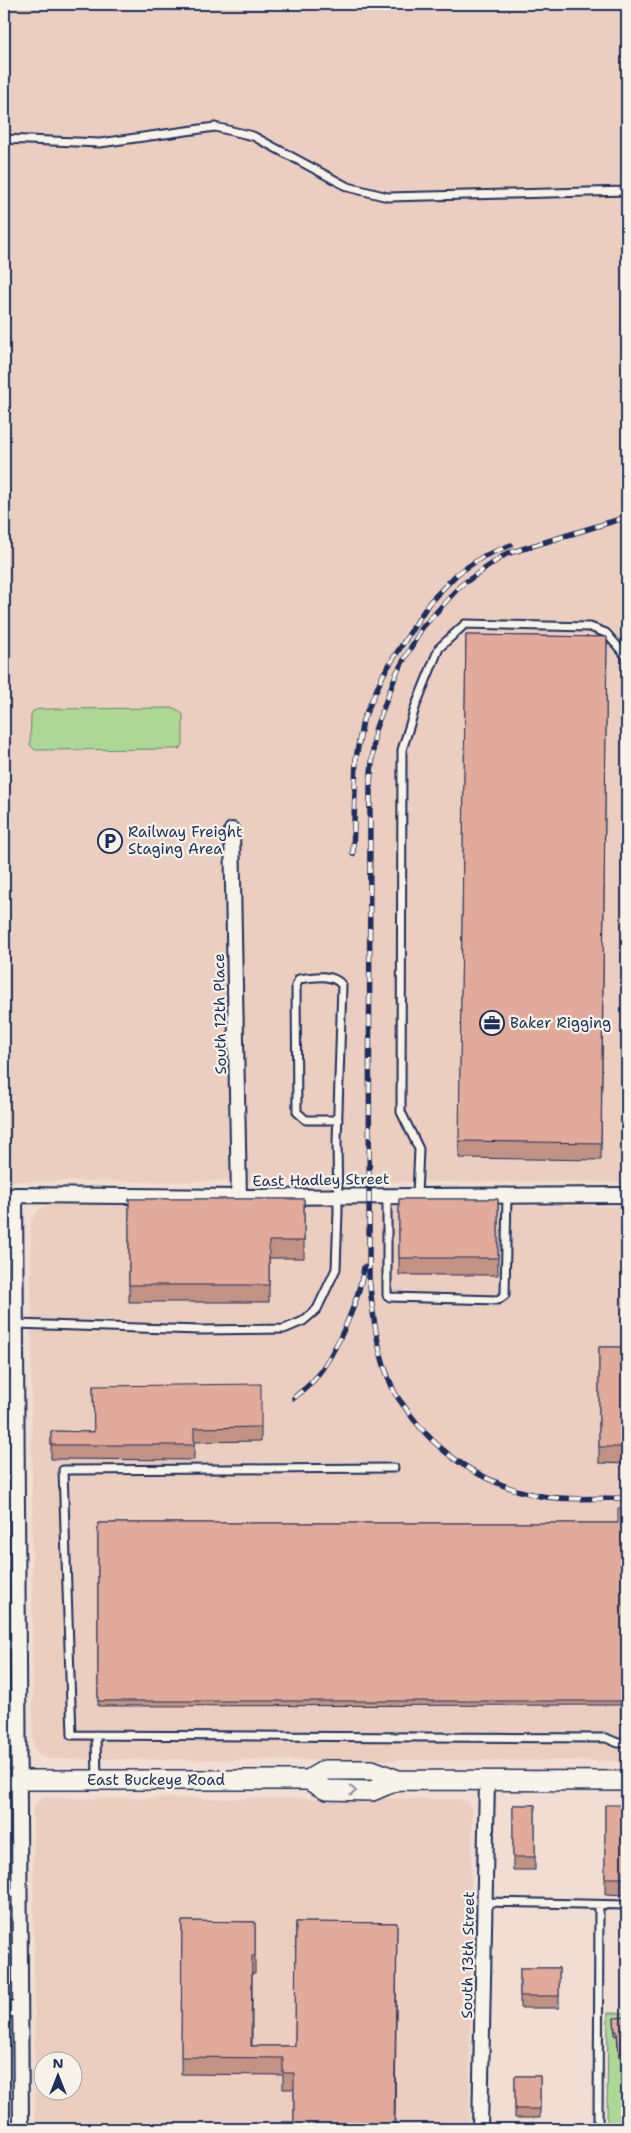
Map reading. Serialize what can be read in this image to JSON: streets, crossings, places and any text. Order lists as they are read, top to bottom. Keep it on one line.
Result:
{"streets":{"main road":["East Buckeye Road"],"street":["South 12th Place","East Hadley Street","South 13th Street"]},"crossings":[["South 12th Place","East Hadley Street"],["East Buckeye Road","South 13th Street"]],"places":{"parking":["Railway Freight Staging Area"],"office":["Baker Rigging"]},"north":"top"}
